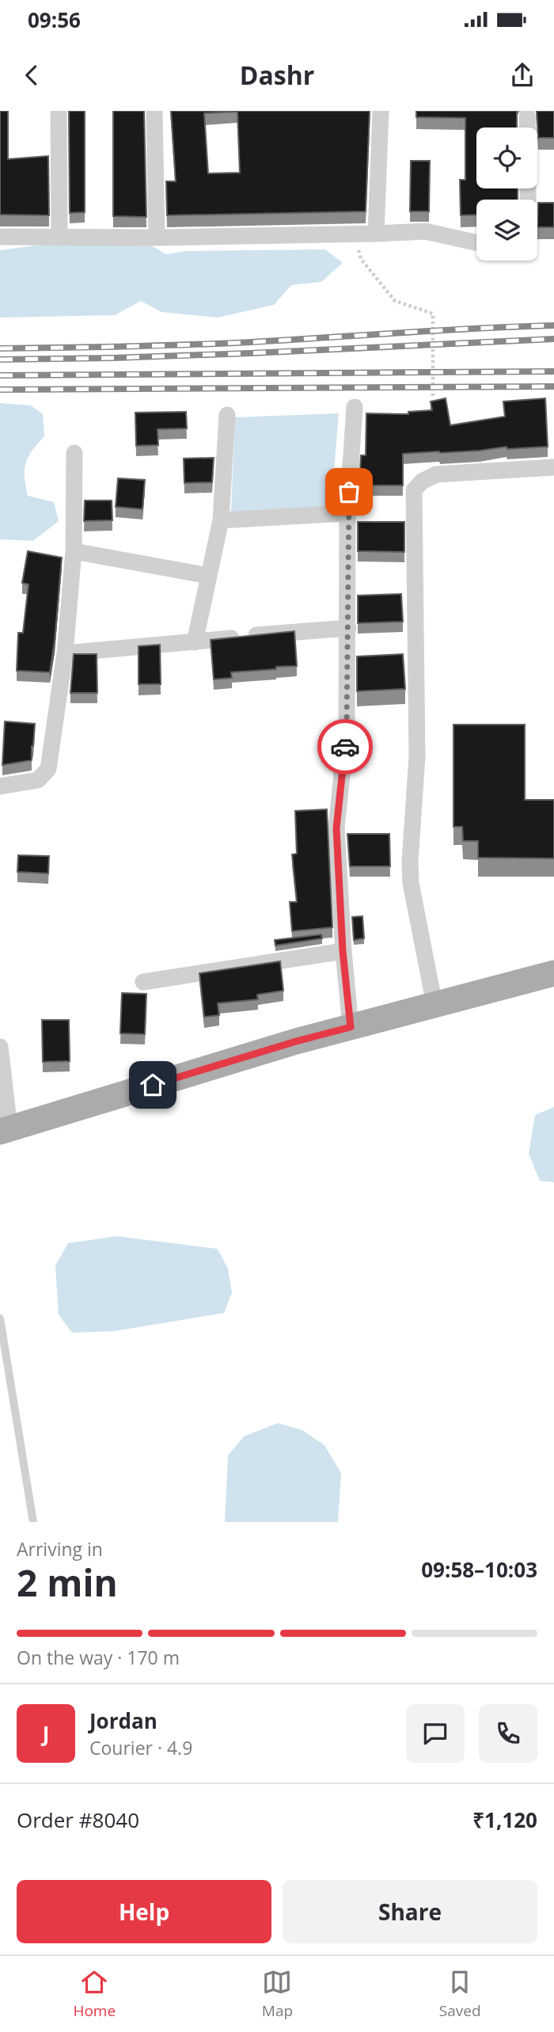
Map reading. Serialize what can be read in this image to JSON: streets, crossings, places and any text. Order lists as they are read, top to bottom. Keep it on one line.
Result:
{"page":{"status":"09:56","header":"Dashr","heading":["2 min","Arriving in","09:58–10:03"],"panel":["Jordan","Courier · 4.9","Order #8040","₹1,120"],"bar":"On the way · 170 m","round":"J","buttons":["Help","Share"],"tabs":["Home","Map","Saved"]}}
